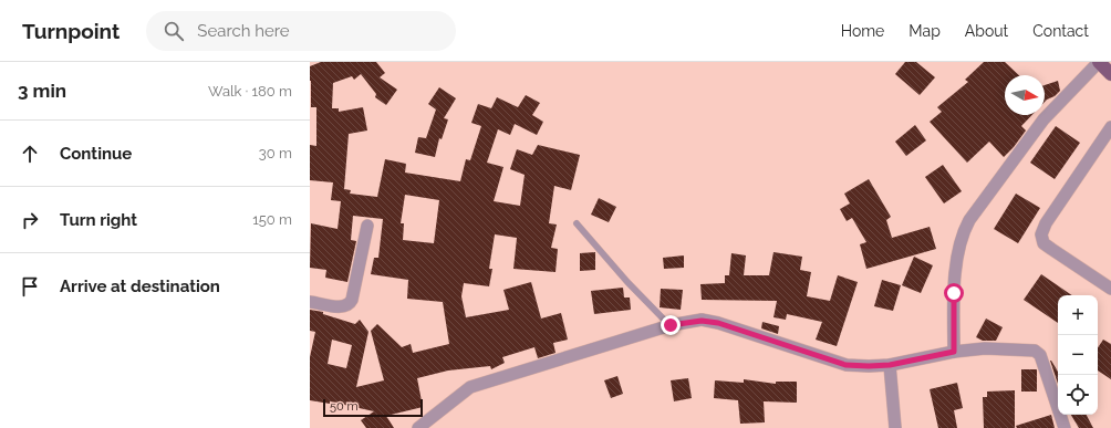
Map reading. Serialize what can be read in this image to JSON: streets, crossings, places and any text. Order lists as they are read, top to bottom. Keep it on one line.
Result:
{"scale_bar":"50 m","north":"right","page":{"header":"Turnpoint","search":"Search here","nav":["Home","Map","About","Contact"],"heading":["3 min","Walk · 180 m"],"list":[["Continue","30 m"],["Turn right","150 m"],"Arrive at destination"],"map_buttons":["+","−"],"scale":"50 m"}}
